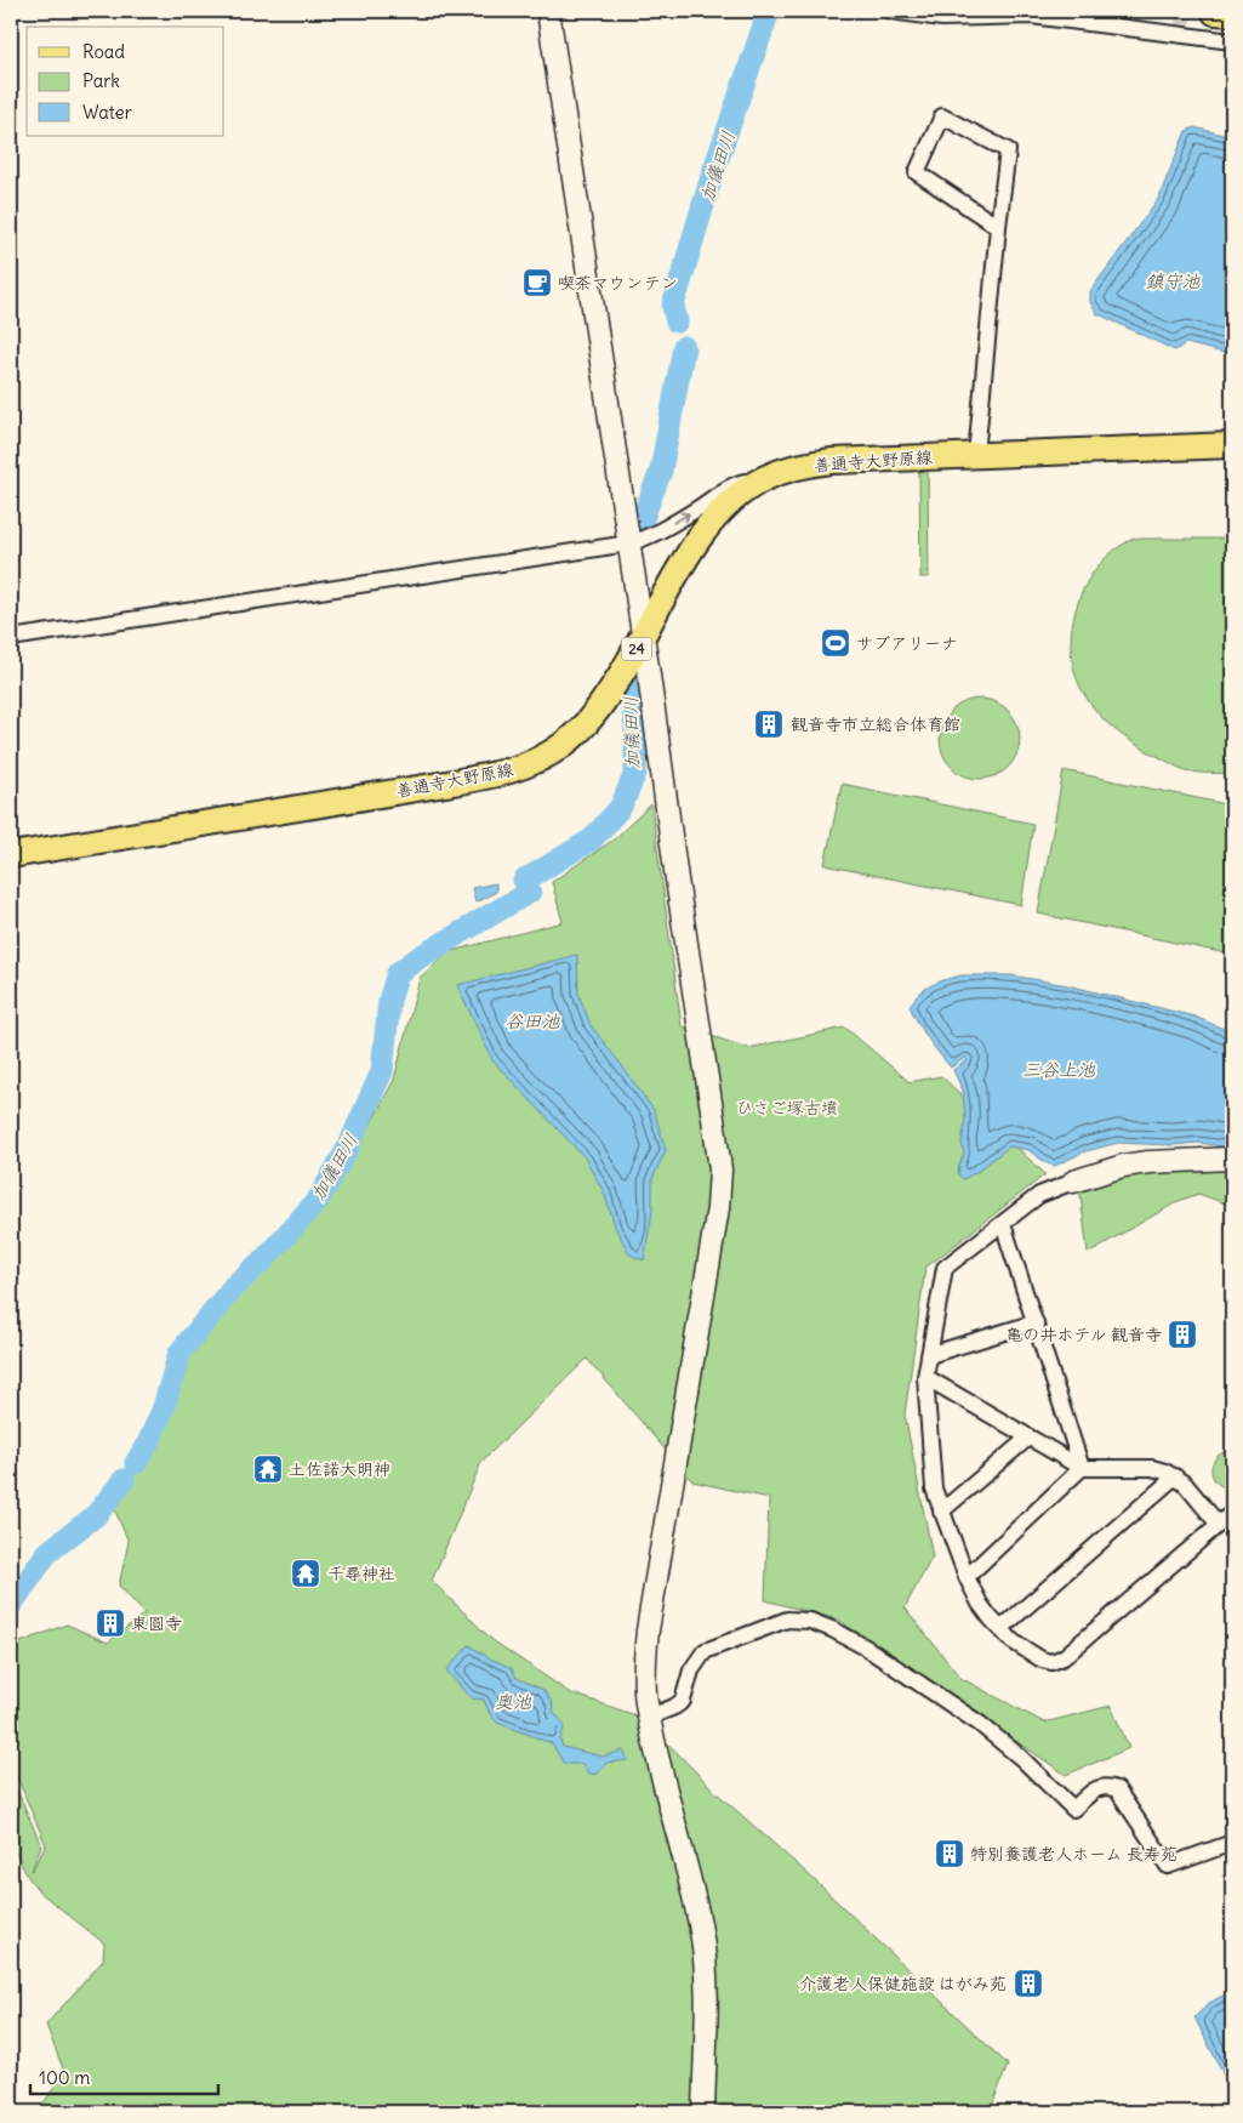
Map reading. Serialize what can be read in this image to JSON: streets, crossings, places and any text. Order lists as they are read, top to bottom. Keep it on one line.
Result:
{"streets":{"main road":["善通寺大野原線","24"]},"water":["加儀田川","鎮守池","谷田池","三谷上池","奥池"],"parks":["ひさご塚古墳"],"places":{"cafe":["喫茶マウンテン"],"sports":["サブアリーナ"],"building":["観音寺市立総合体育館","亀の井ホテル 観音寺","東圓寺","特別養護老人ホーム 長寿苑","介護老人保健施設 はがみ苑"],"temple":["土佐諾大明神","千尋神社"]},"legend":["Road","Park","Water"],"scale_bar":"100 m"}
